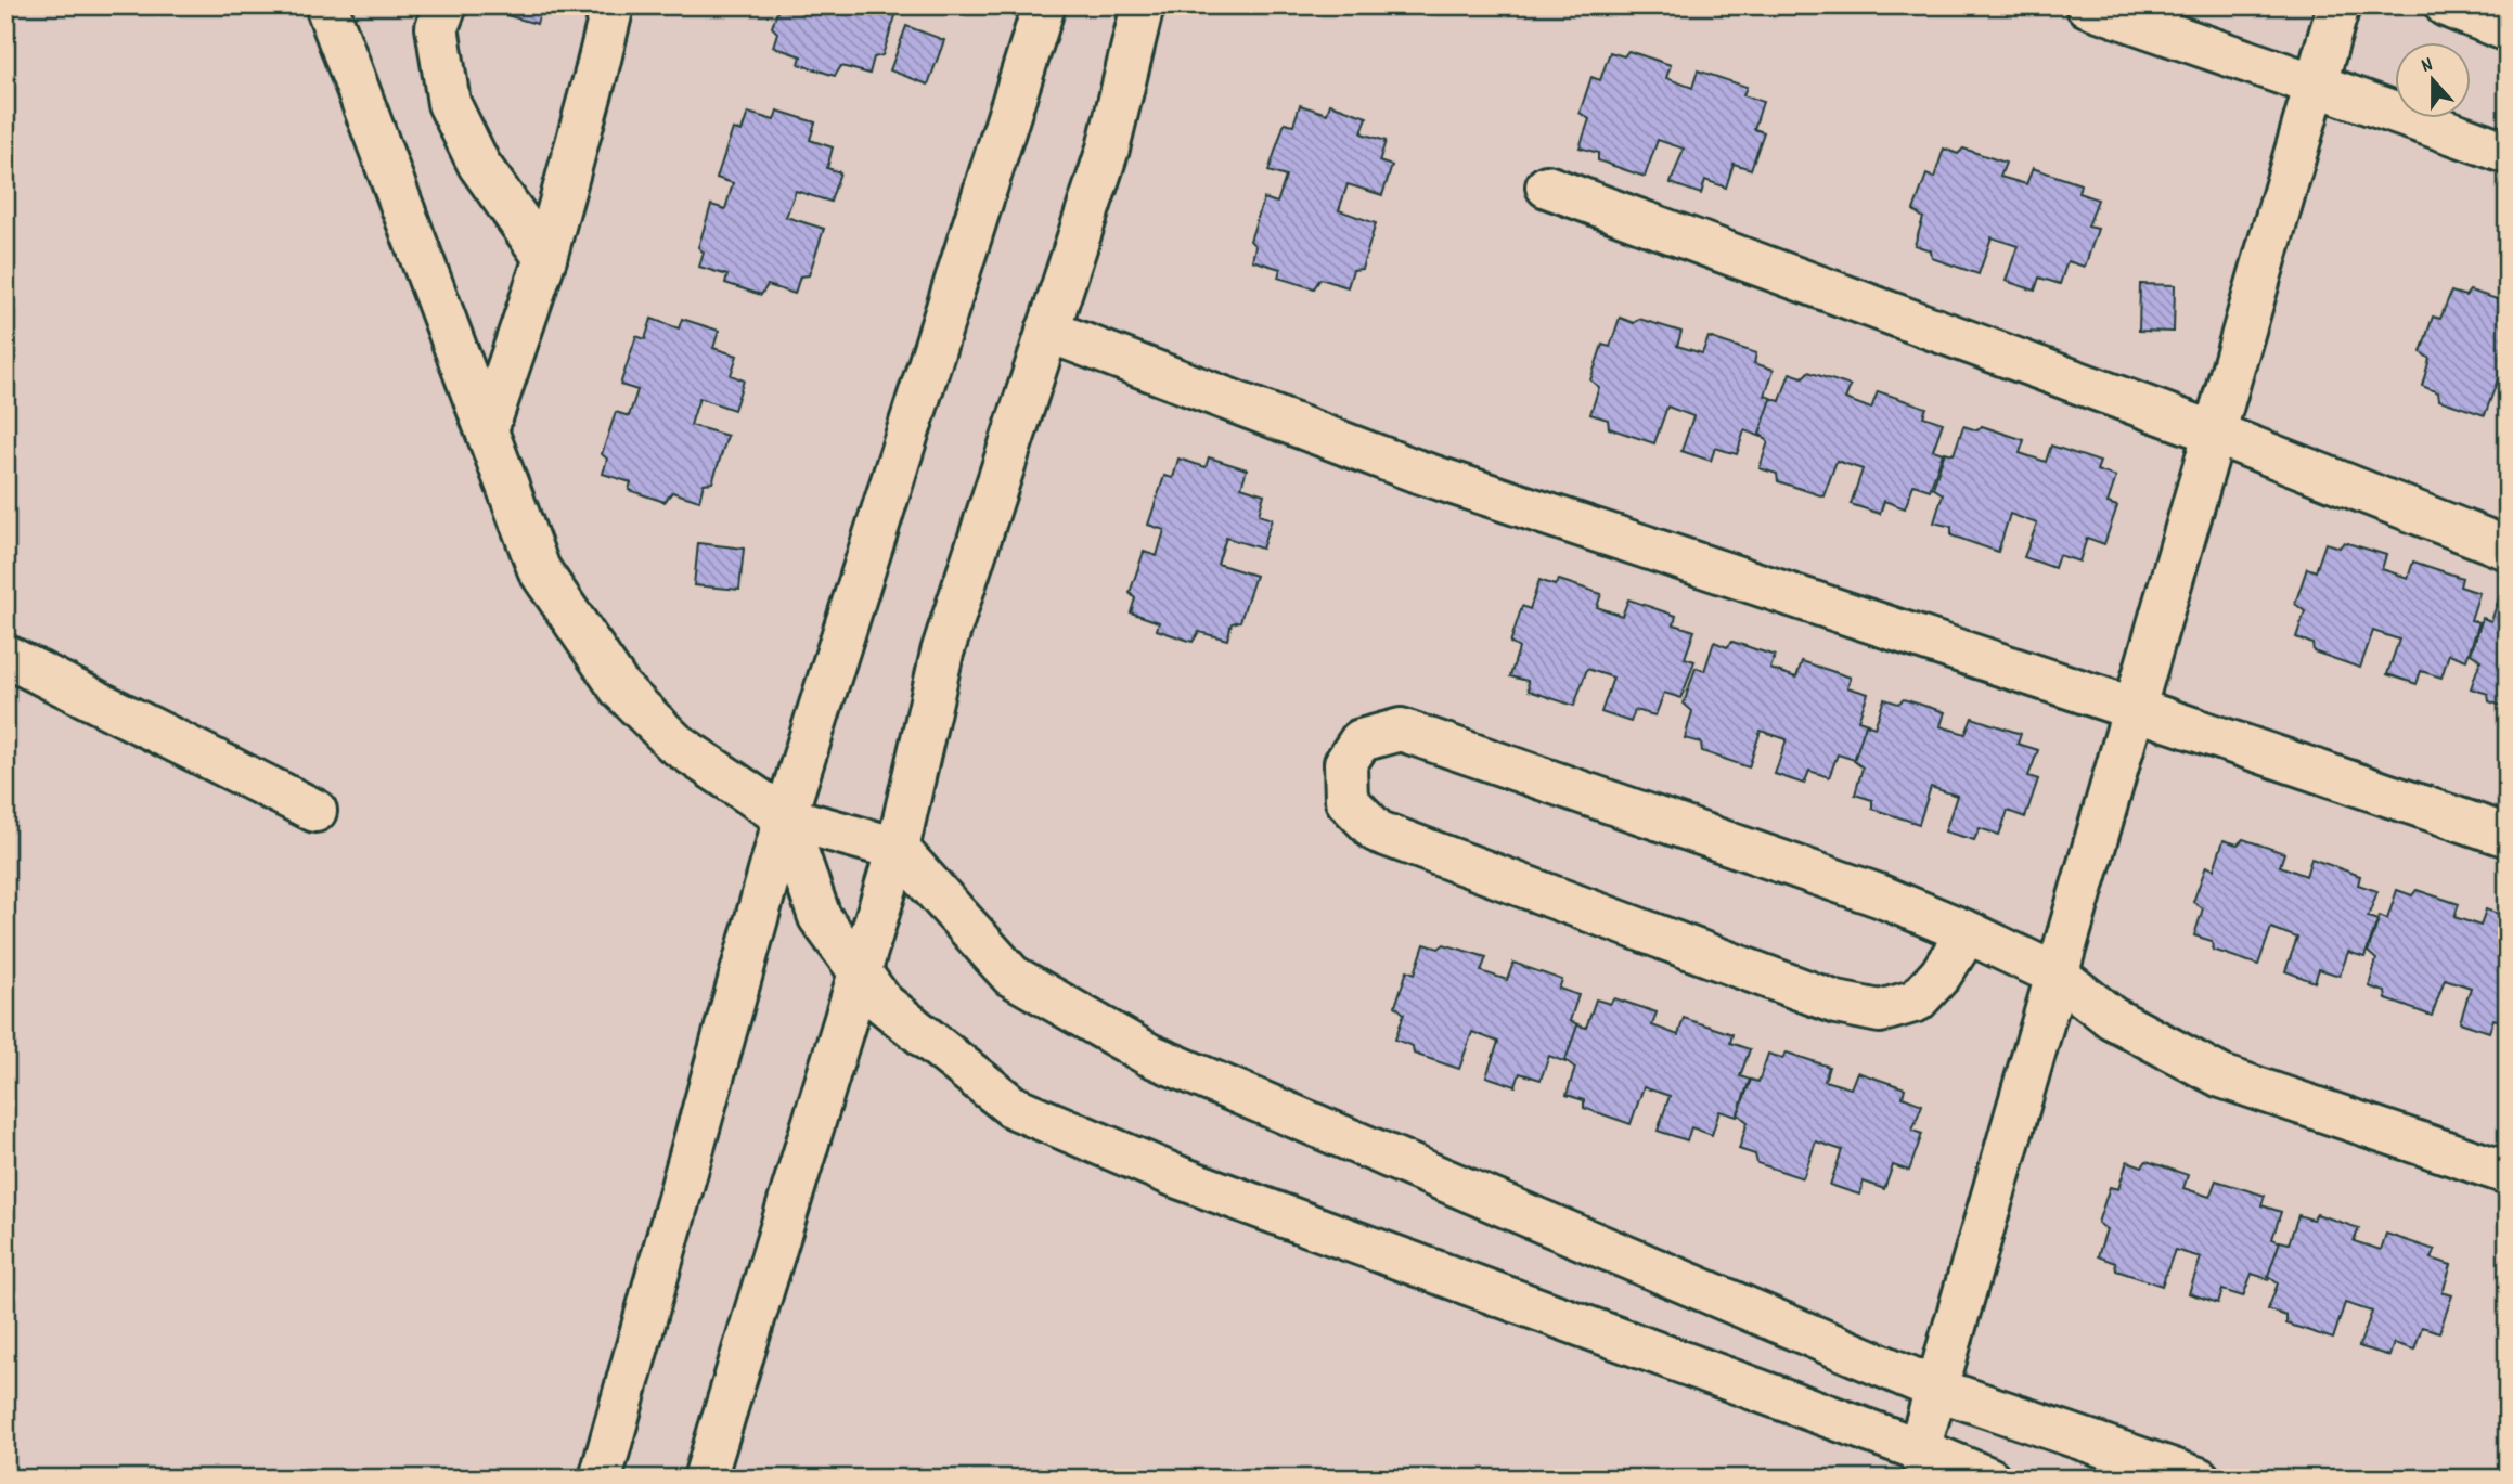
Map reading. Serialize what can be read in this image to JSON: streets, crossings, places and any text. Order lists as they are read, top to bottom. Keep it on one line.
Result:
{"north":"top"}
